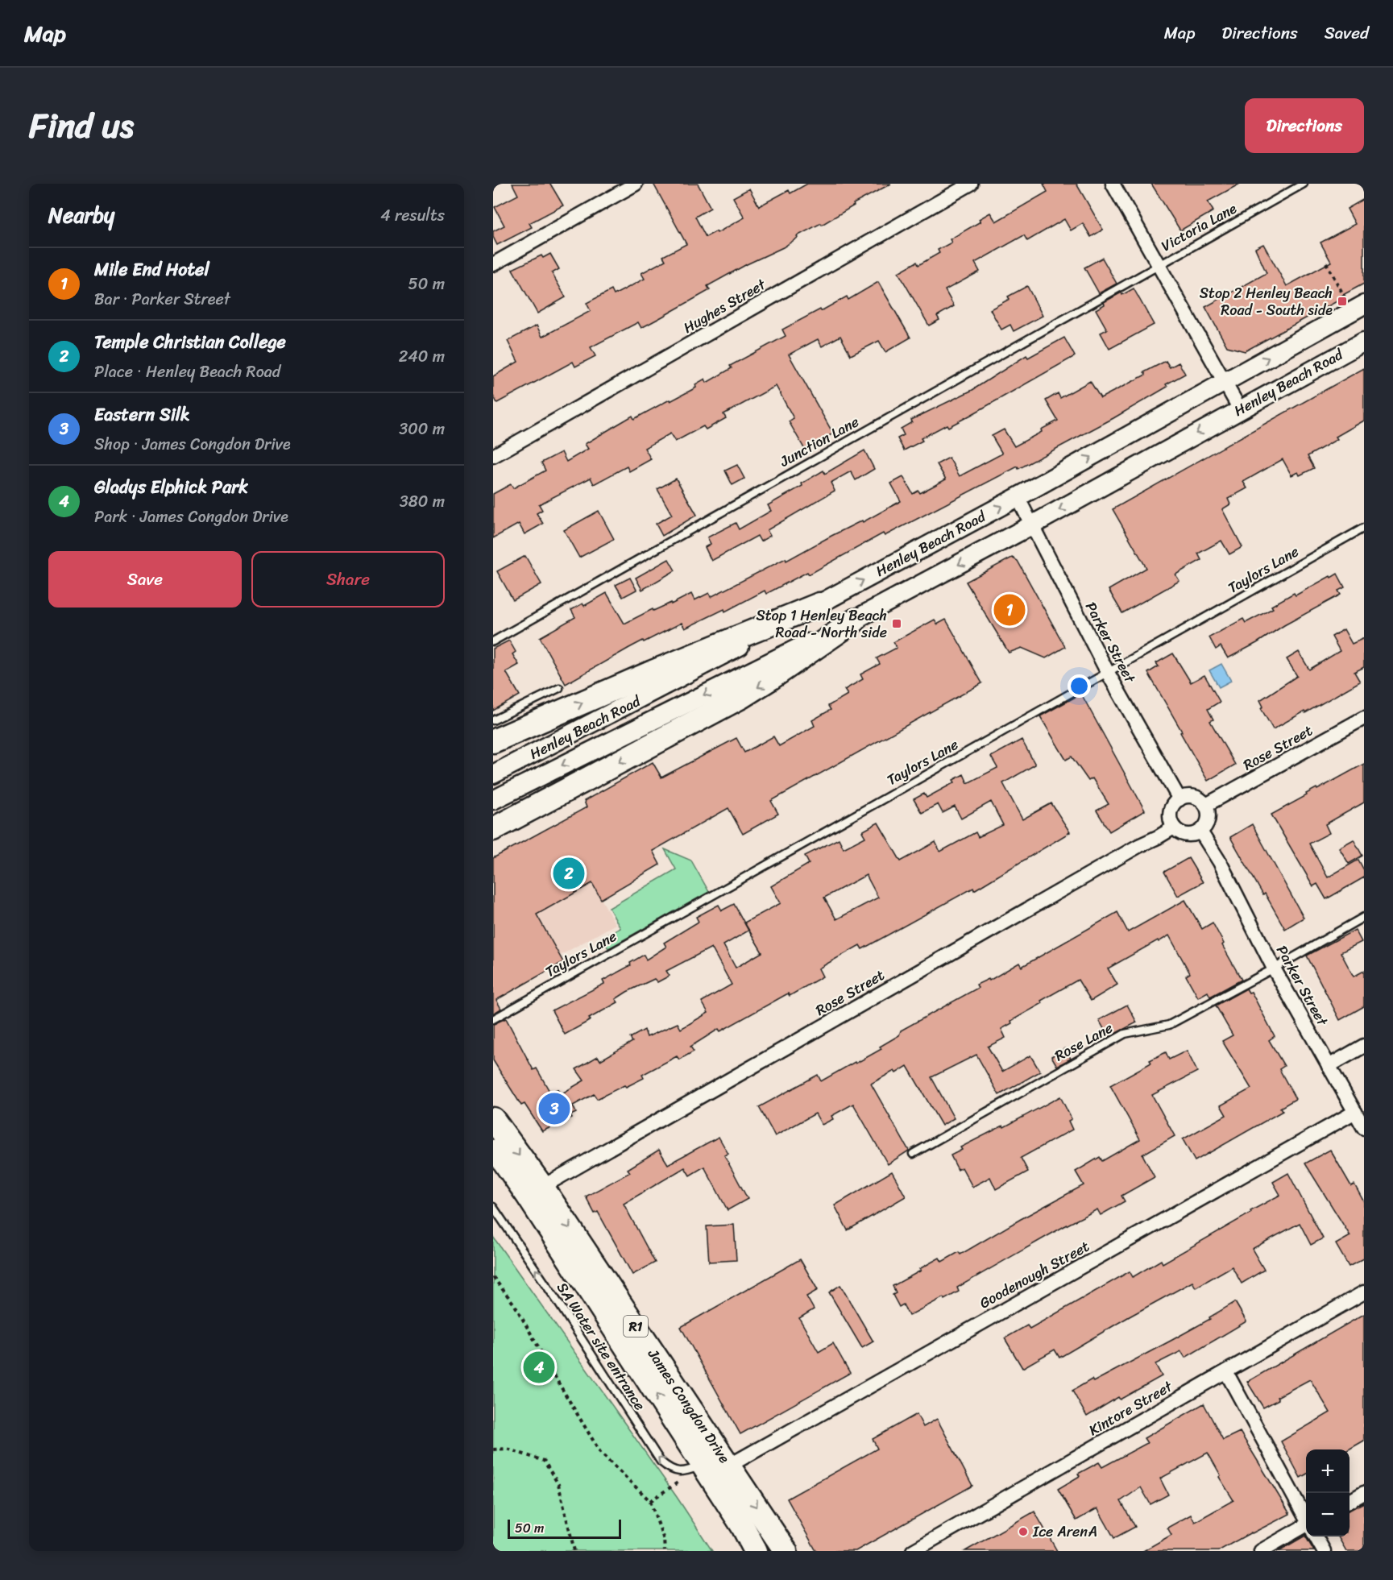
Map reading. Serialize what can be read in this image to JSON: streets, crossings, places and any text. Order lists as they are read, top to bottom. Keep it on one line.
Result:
{"streets":{"highway":["R1","James Congdon Drive"],"main road":["Henley Beach Road"],"street":["Hughes Street","Parker Street","Rose Street","Goodenough Street","Kintore Street"],"lane":["Victoria Lane","Junction Lane","Taylors Lane","Rose Lane","SA Water site entrance"]},"crossings":[["Victoria Lane","Junction Lane"],["Henley Beach Road","Parker Street"],["Taylors Lane","Parker Street"],["Parker Street","Rose Street"],["Parker Street","Rose Lane"],["Parker Street","Goodenough Street"],["Rose Street","James Congdon Drive"],["Goodenough Street","James Congdon Drive"],["SA Water site entrance","James Congdon Drive"]],"one_way":["SA Water site entrance"],"places":{"transit":["Stop 2 Henley Beach Road - South side","Stop 1 Henley Beach Road - North side"],"other":["Ice ArenA"]},"scale_bar":"50 m","page":{"header":"Map","nav":["Map","Directions","Saved"],"title":"Find us","buttons":["Directions",["Save","Share"]],"heading":["Nearby","4 results"],"list":[{"mark":"1","name":"Mile End Hotel","note":"Bar · Parker Street","value":"50 m"},{"mark":"2","name":"Temple Christian College","note":"Place · Henley Beach Road","value":"240 m"},{"mark":"3","name":"Eastern Silk","note":"Shop · James Congdon Drive","value":"300 m"},{"mark":"4","name":"Gladys Elphick Park","note":"Park · James Congdon Drive","value":"380 m"}],"pins":["1","2","3","4"],"map_buttons":["+","−"],"scale":"50 m"}}
